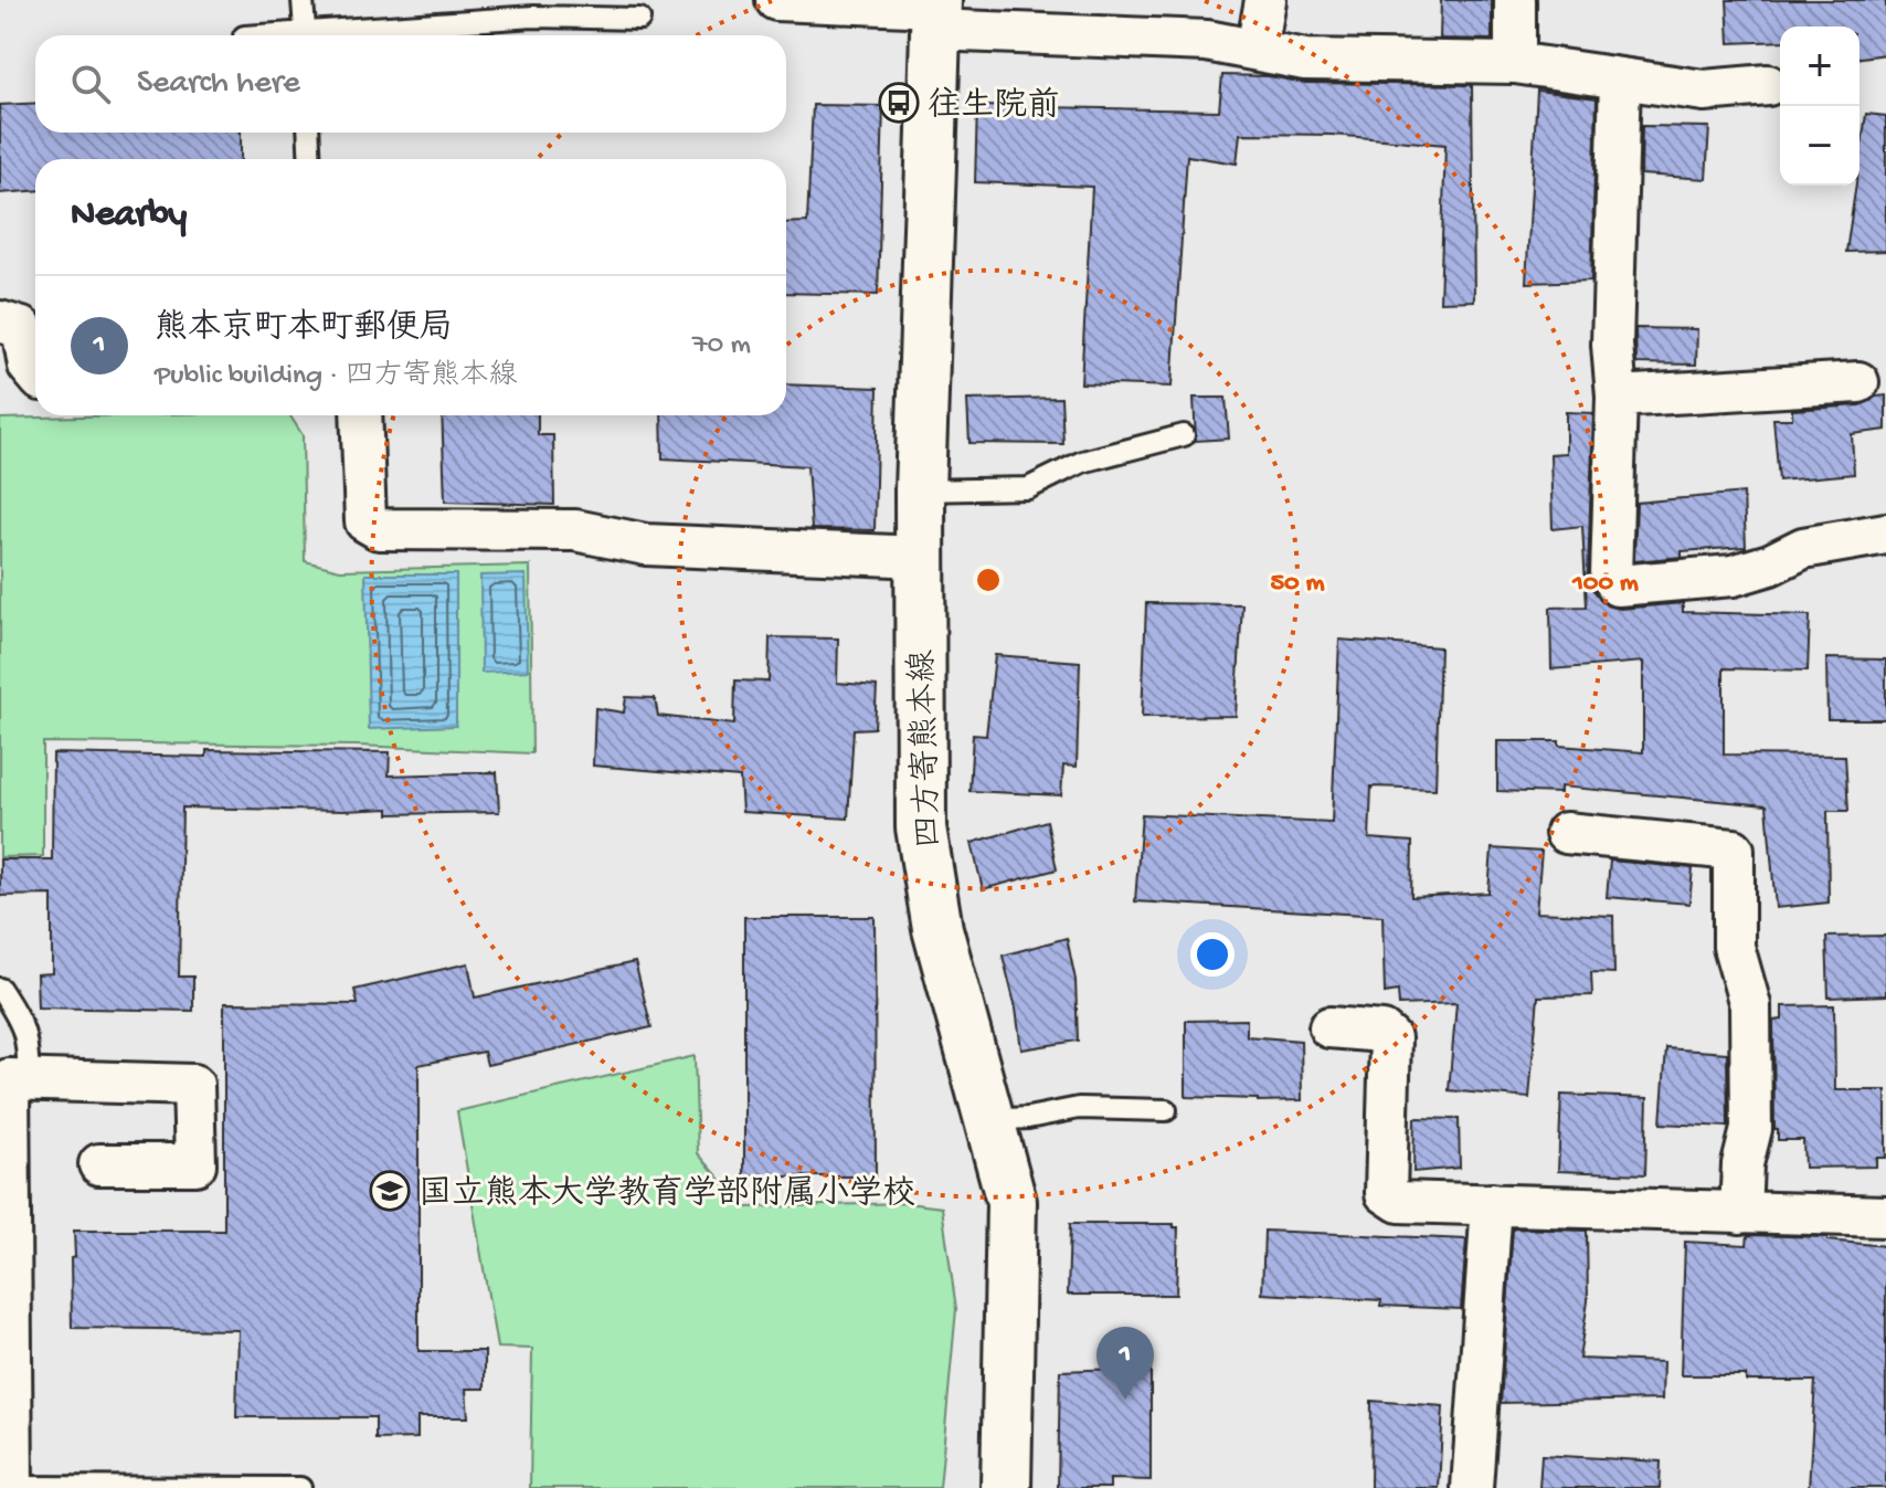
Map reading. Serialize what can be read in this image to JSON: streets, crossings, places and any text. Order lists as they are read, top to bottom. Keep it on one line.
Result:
{"streets":{"main road":["四方寄熊本線"]},"places":{"bus stop":["往生院前"],"school or university":["国立熊本大学教育学部附属小学校"]},"page":{"map_buttons":["+","−"],"search":"Search here","heading":"Nearby","list":[{"mark":"1","name":"熊本京町本町郵便局","note":"Public building · 四方寄熊本線","value":"70 m"}],"pins":"1"},"rings":["50 m","100 m"]}
